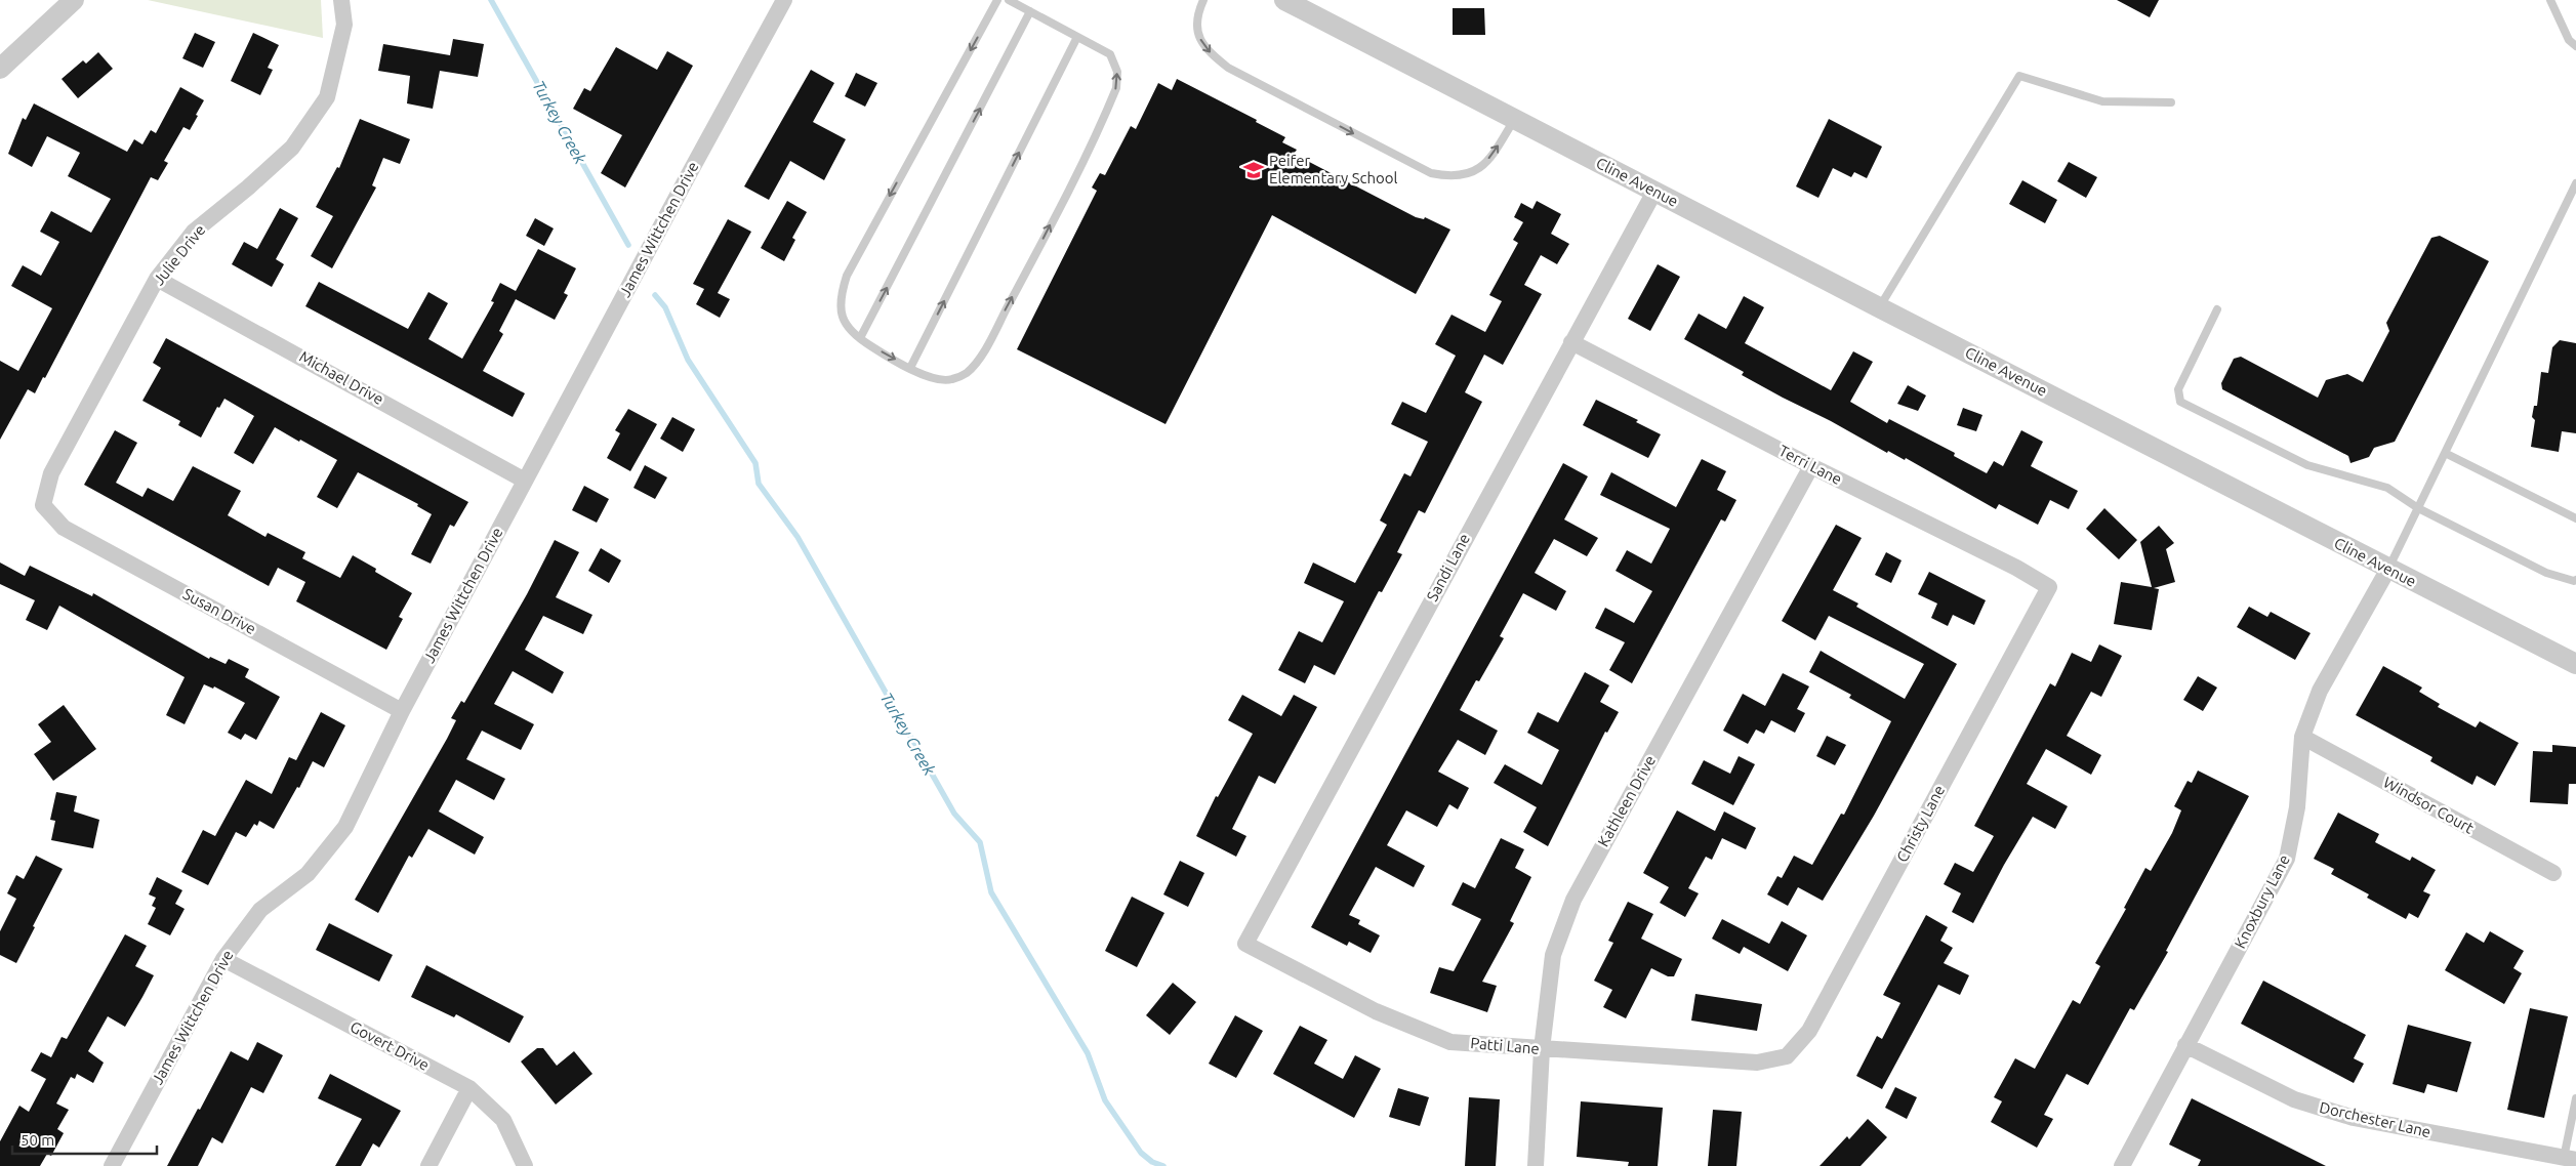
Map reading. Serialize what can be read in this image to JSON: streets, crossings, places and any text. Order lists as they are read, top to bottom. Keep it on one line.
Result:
{"streets":{"street":["Cline Avenue","James Wittchen Drive","Julie Drive","Michael Drive","Terri Lane","Sandi Lane","Susan Drive","Kathleen Drive","Windsor Court","Christy Lane","Knoxbury Lane","Govert Drive","Patti Lane","Dorchester Lane"]},"crossings":[["Cline Avenue","Sandi Lane"],["Cline Avenue","Knoxbury Lane"],["James Wittchen Drive","Michael Drive"],["James Wittchen Drive","Susan Drive"],["James Wittchen Drive","Govert Drive"],["Julie Drive","Michael Drive"],["Julie Drive","Susan Drive"],["Terri Lane","Sandi Lane"],["Terri Lane","Kathleen Drive"],["Terri Lane","Christy Lane"],["Sandi Lane","Patti Lane"],["Kathleen Drive","Patti Lane"],["Windsor Court","Knoxbury Lane"],["Christy Lane","Patti Lane"],["Knoxbury Lane","Dorchester Lane"]],"water":["Turkey Creek"],"places":{"school or university":["Peifer Elementary School"]},"scale_bar":"50 m"}
